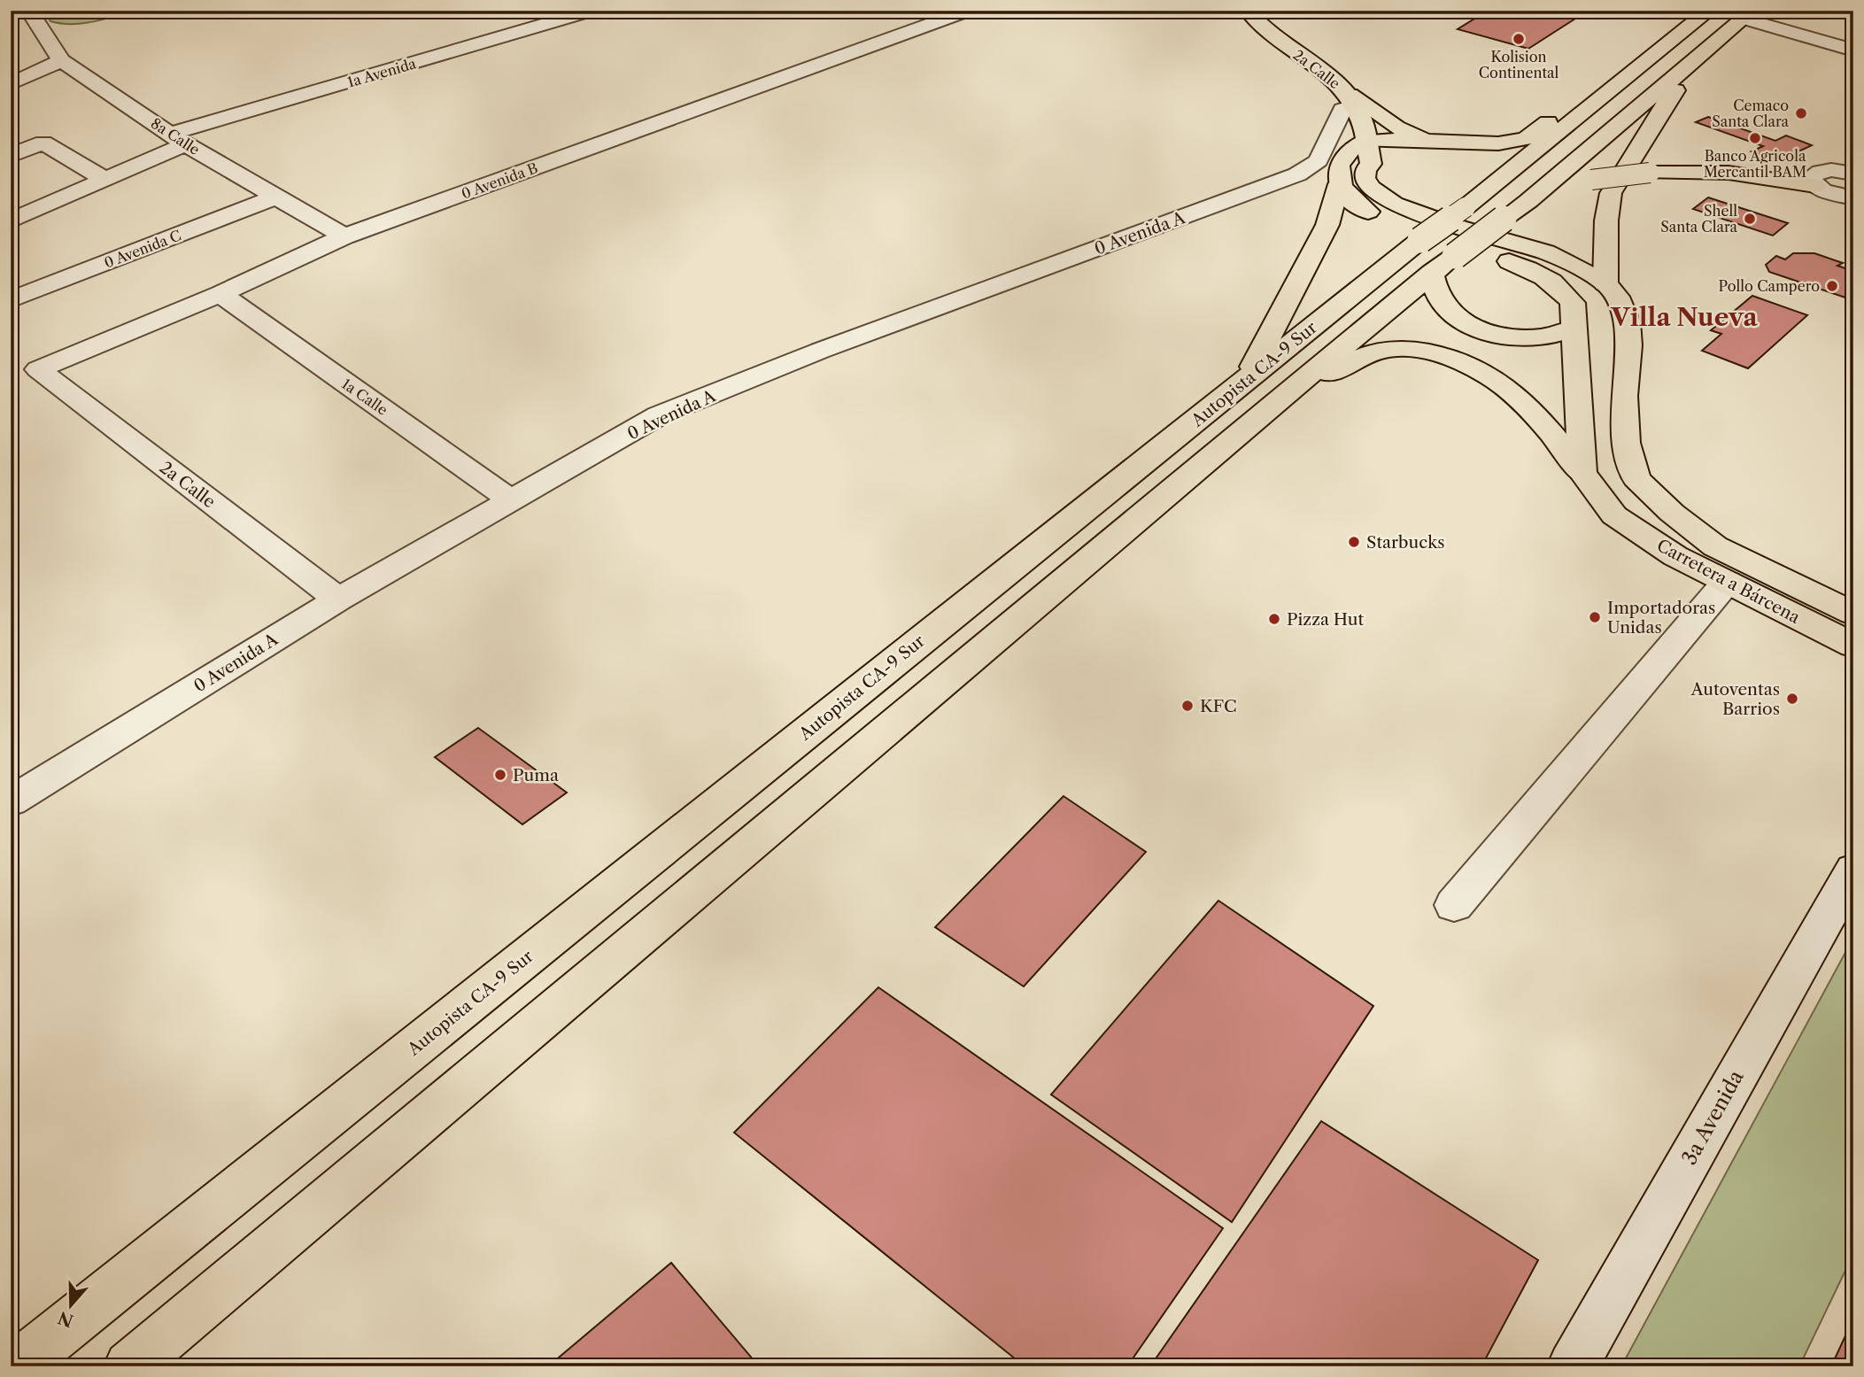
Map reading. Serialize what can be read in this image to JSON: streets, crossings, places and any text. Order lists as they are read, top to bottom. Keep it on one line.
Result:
{"streets":{"main road":["2a Calle","Autopista CA-9 Sur","Carretera a Bárcena"],"street":["1a Avenida","8a Calle","0 Avenida B","0 Avenida A","0 Avenida C","1a Calle","3a Avenida"]},"crossings":[["2a Calle","0 Avenida B"],["2a Calle","0 Avenida A"],["2a Calle","Carretera a Bárcena"],["1a Avenida","8a Calle"],["8a Calle","0 Avenida B"],["8a Calle","0 Avenida C"],["0 Avenida B","1a Calle"],["0 Avenida A","1a Calle"],["Autopista CA-9 Sur","Carretera a Bárcena"]],"districts":["Villa Nueva"],"places":["Kolision Continental","Cemaco Santa Clara","Banco Agricola Mercantil BAM","Shell Santa Clara","Pollo Campero","Starbucks","Importadoras Unidas","Pizza Hut","Autoventas Barrios","KFC","Puma"],"north":"bottom"}
